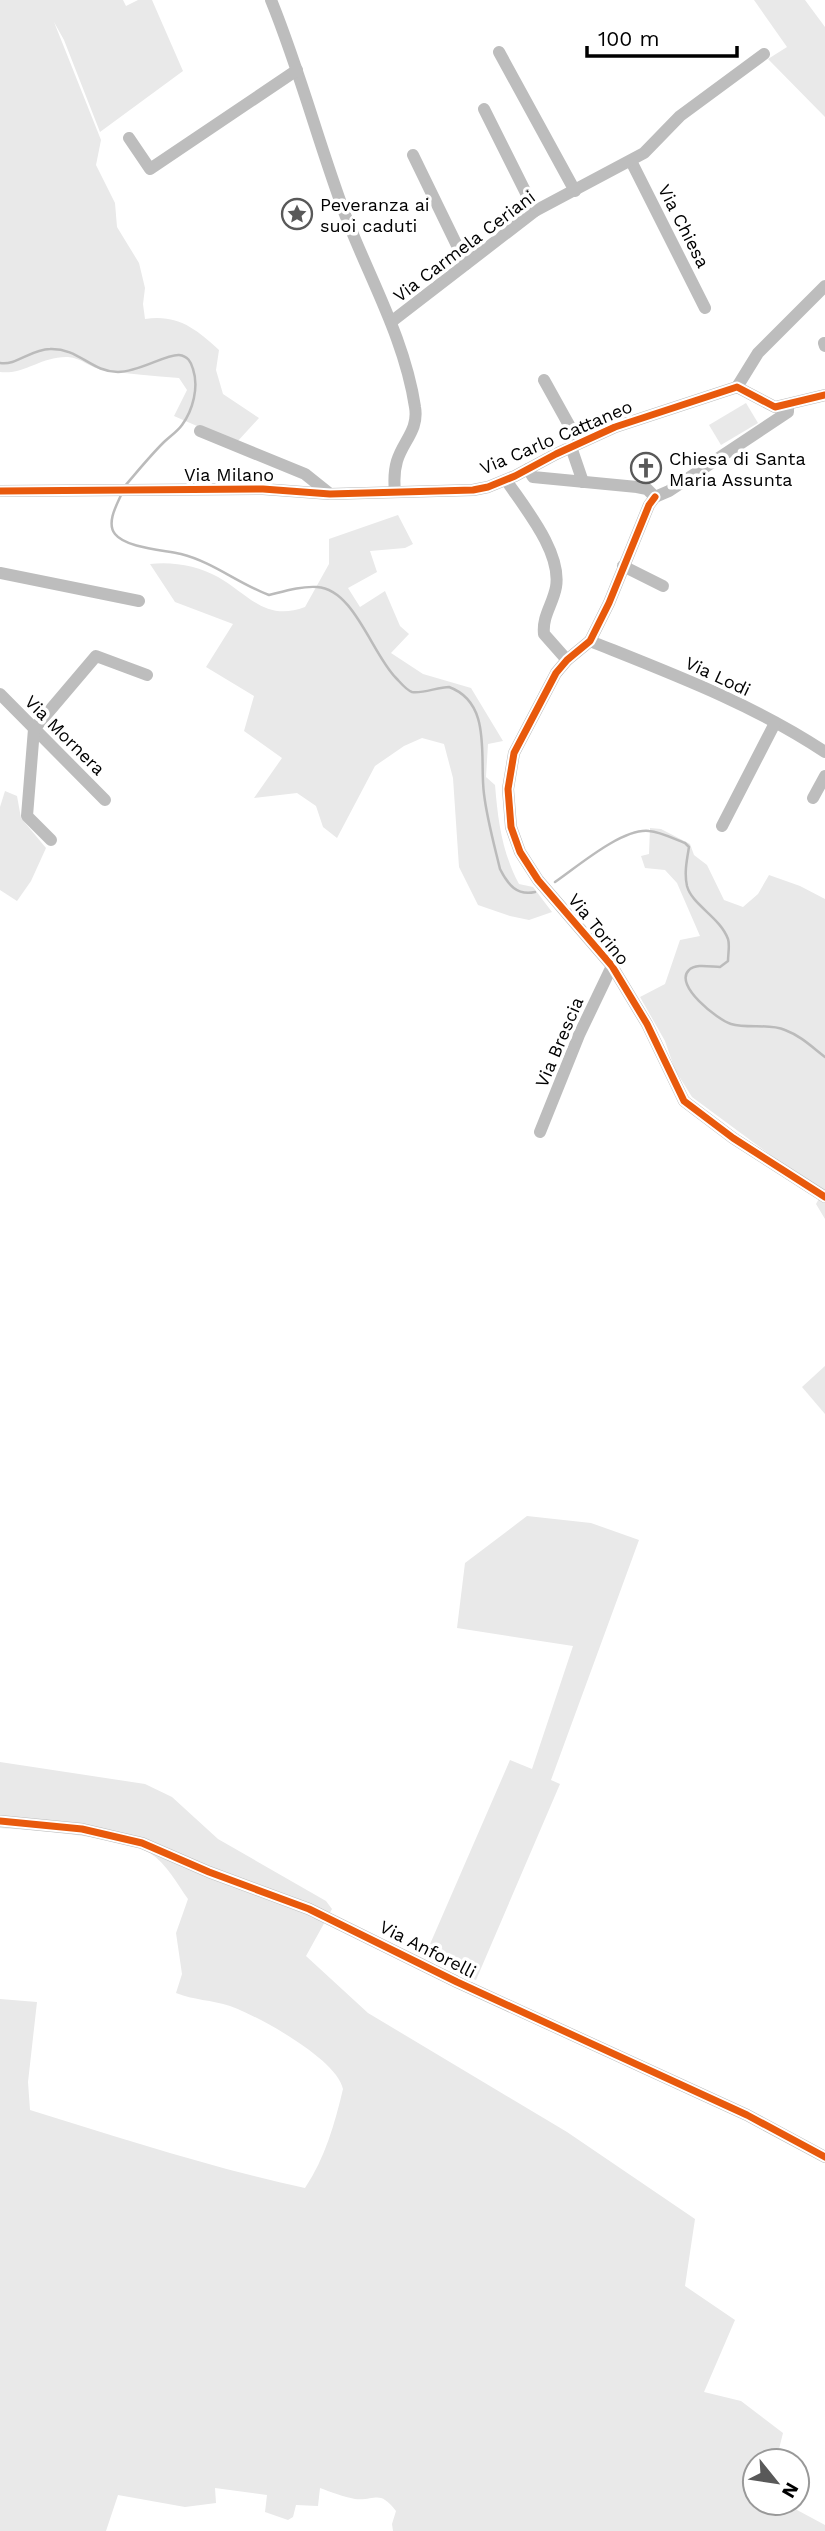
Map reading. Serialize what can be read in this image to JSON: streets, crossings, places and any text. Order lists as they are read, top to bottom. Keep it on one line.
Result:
{"streets":{"street":["Via Chiesa","Via Carmela Ceriani","Via Carlo Cattaneo","Via Milano","Via Lodi","Via Mornera","Via Torino","Via Brescia","Via Anforelli"]},"crossings":[["Via Chiesa","Via Carmela Ceriani"],["Via Carlo Cattaneo","Via Milano"],["Via Lodi","Via Torino"],["Via Torino","Via Brescia"]],"places":{"place":["Peveranza ai suoi caduti"],"church":["Chiesa di Santa Maria Assunta"]},"scale_bar":"100 m","north":"bottom right"}
